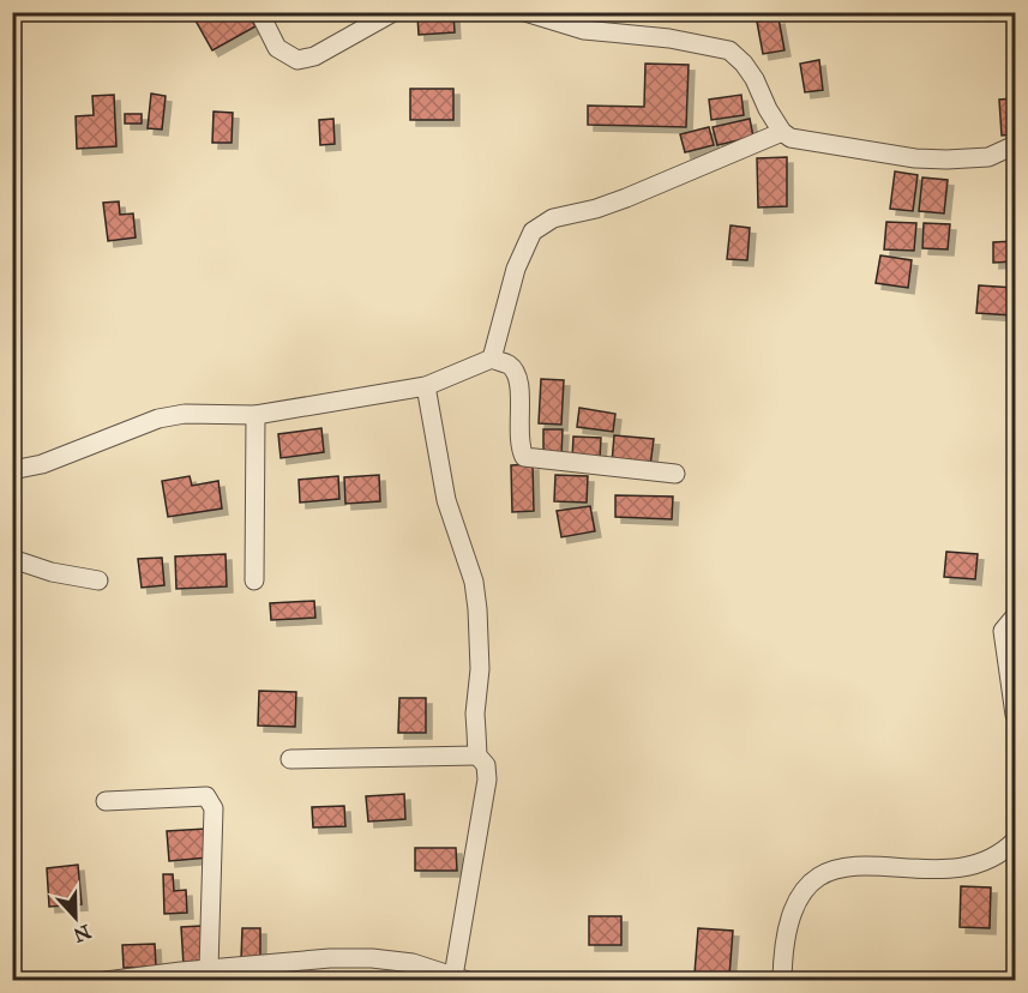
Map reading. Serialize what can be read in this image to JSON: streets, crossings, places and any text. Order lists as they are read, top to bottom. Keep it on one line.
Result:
{"north":"bottom"}
